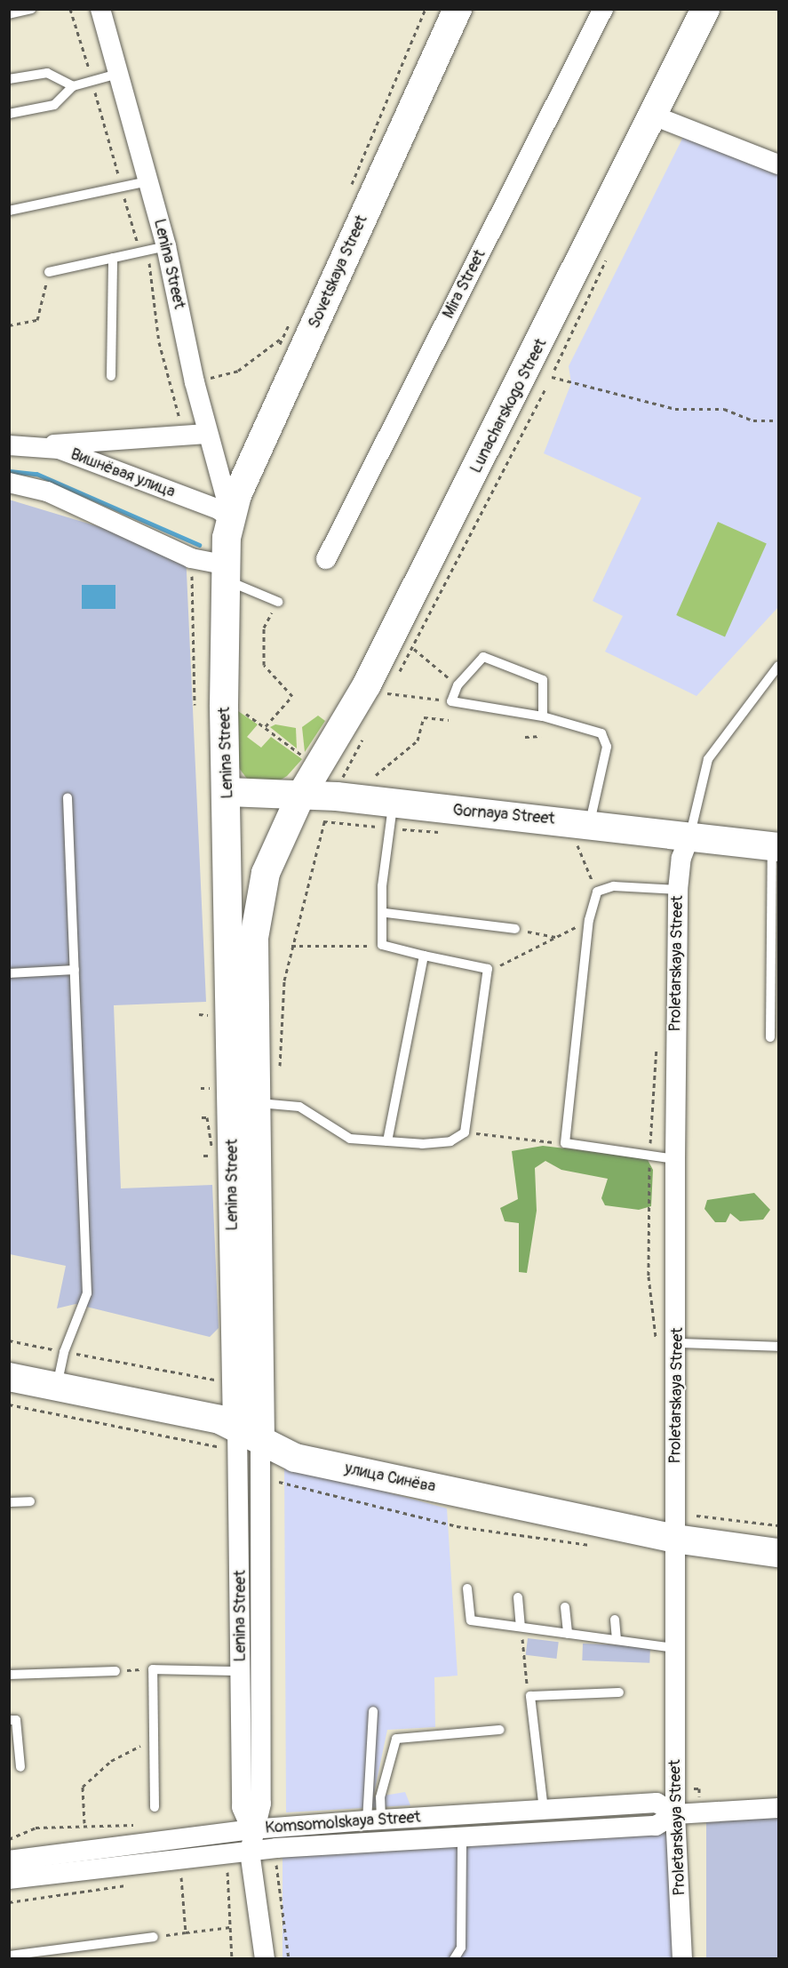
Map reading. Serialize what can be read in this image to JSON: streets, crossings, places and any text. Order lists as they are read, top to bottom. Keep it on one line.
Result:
{"streets":{"main road":["Lenina Street","Sovetskaya Street","Lunacharskogo Street","Gornaya Street","улица Синёва"],"street":["Mira Street","Вишнёвая улица","Proletarskaya Street","Komsomolskaya Street"]},"crossings":[["Lenina Street","Sovetskaya Street"],["Lenina Street","Lunacharskogo Street"],["Lenina Street","Вишнёвая улица"],["Lenina Street","Gornaya Street"],["Lenina Street","улица Синёва"],["Lenina Street","Komsomolskaya Street"],["Sovetskaya Street","Вишнёвая улица"],["Lunacharskogo Street","Gornaya Street"],["Gornaya Street","Proletarskaya Street"],["Proletarskaya Street","улица Синёва"],["Proletarskaya Street","Komsomolskaya Street"]]}
